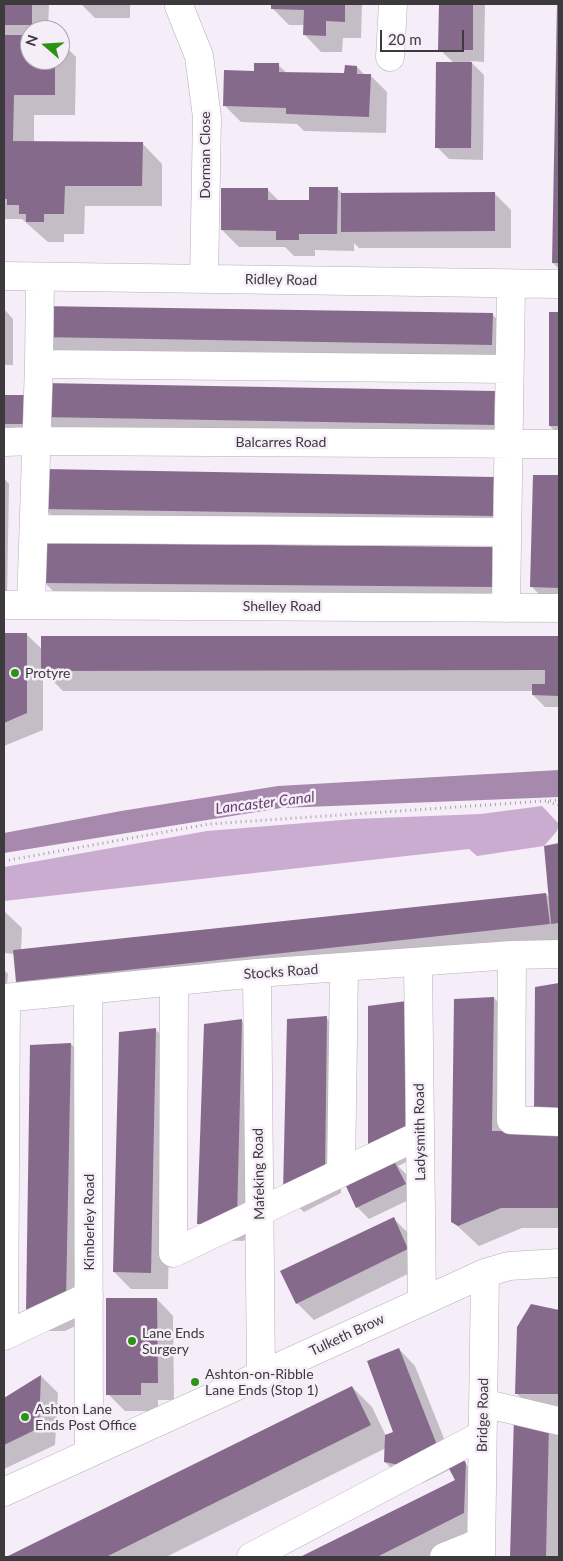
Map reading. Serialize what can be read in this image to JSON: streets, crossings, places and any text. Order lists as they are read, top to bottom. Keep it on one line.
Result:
{"streets":{"street":["Dorman Close","Ridley Road","Balcarres Road","Shelley Road","Stocks Road","Ladysmith Road","Mafeking Road","Kimberley Road","Tulketh Brow","Bridge Road"]},"crossings":[["Dorman Close","Ridley Road"],["Stocks Road","Ladysmith Road"],["Stocks Road","Mafeking Road"],["Stocks Road","Kimberley Road"],["Ladysmith Road","Tulketh Brow"],["Mafeking Road","Tulketh Brow"],["Kimberley Road","Tulketh Brow"],["Tulketh Brow","Bridge Road"]],"water":["Lancaster Canal"],"places":["Protyre","Lane Ends Surgery","Ashton-on-Ribble Lane Ends (Stop 1)","Ashton Lane Ends Post Office"],"scale_bar":"20 m","north":"left"}
